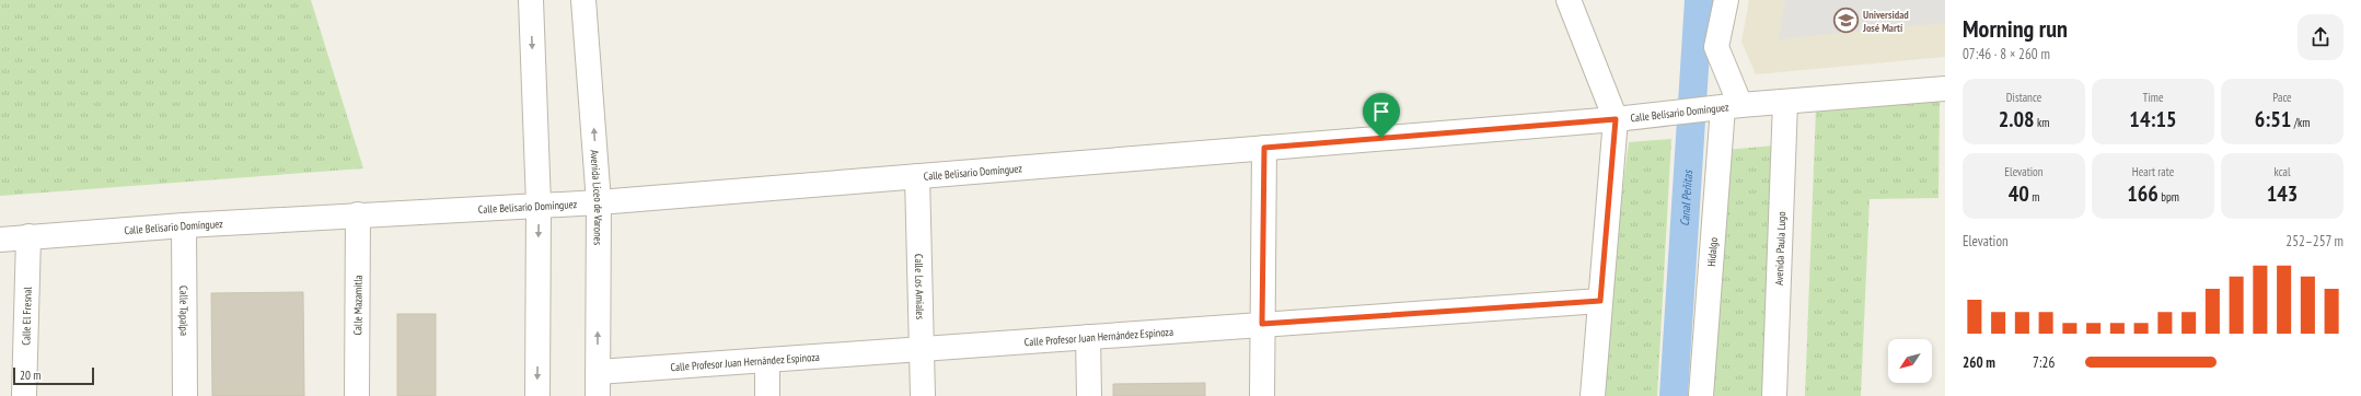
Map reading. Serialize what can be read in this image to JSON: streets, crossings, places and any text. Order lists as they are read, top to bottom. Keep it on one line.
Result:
{"streets":{"street":["Calle Belisario Domínguez","Avenida Liceo de Varones","Avenida Paula Lugo","Hidalgo","Calle Los Amiales","Calle Mazamitla","Calle Tapalpa","Calle El Fresnal","Calle Profesor Juan Hernández Espinoza"]},"crossings":[["Calle Belisario Domínguez","Avenida Liceo de Varones"],["Calle Belisario Domínguez","Avenida Paula Lugo"],["Calle Belisario Domínguez","Hidalgo"],["Calle Belisario Domínguez","Calle Los Amiales"],["Calle Belisario Domínguez","Calle Mazamitla"],["Calle Belisario Domínguez","Calle Tapalpa"],["Calle Belisario Domínguez","Calle El Fresnal"],["Avenida Liceo de Varones","Calle Profesor Juan Hernández Espinoza"],["Calle Los Amiales","Calle Profesor Juan Hernández Espinoza"]],"water":["Canal Peñitas"],"places":{"school or university":["Universidad José Martí"]},"scale_bar":"20 m","north":"bottom left","page":{"heading":["Morning run","07:46 · 8 × 260 m"],"stats":[["Distance","2.08 km"],["Time","14:15"],["Pace","6:51 /km"],["Elevation","40 m"],["Heart rate","166 bpm"],["kcal","143"]],"chart":["Elevation","252–257 m"],"list":[{"name":"260 m","note":"7:26"}],"scale":"20 m"}}
